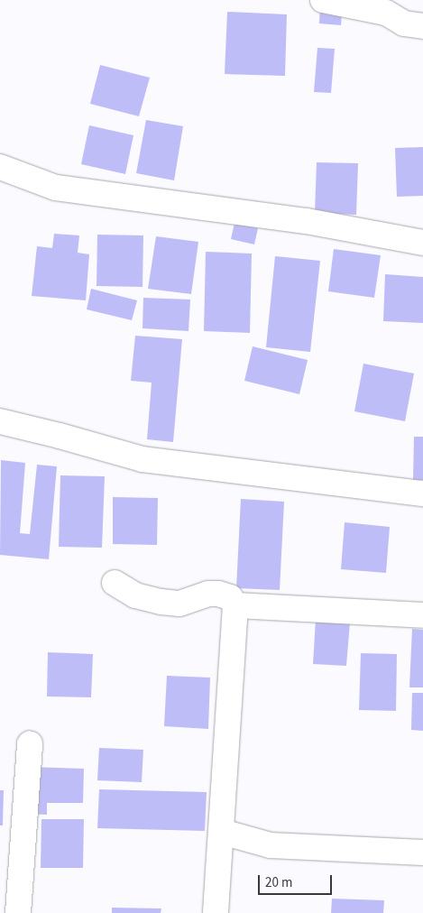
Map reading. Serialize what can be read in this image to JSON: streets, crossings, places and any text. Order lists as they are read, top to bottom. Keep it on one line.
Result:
{"scale_bar":"20 m"}
